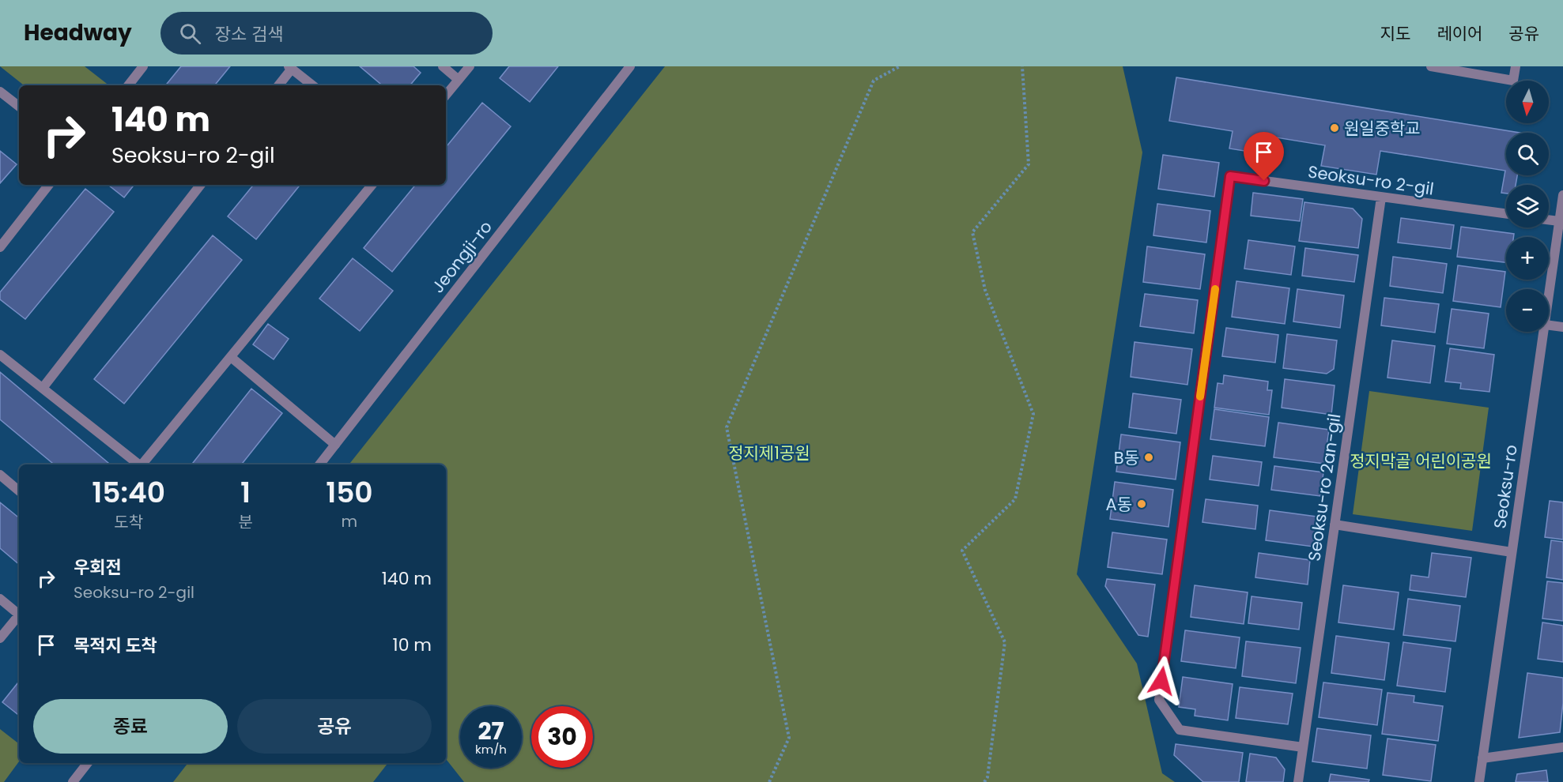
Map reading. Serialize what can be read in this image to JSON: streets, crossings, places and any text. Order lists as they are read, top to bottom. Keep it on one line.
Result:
{"streets":{"street":["Seoksu-ro 2-gil","Jeongji-ro","Seoksu-ro","Seoksu-ro 2an-gil"]},"crossings":[["Seoksu-ro 2-gil","Seoksu-ro 2an-gil"]],"parks":["정지제1공원","정지막골 어린이공원"],"places":["원일중학교","B동","A동"],"north":"bottom","page":{"header":"Headway","search":"장소 검색","nav":["지도","레이어","공유"],"map_buttons":["+","−"],"turn":["140 m","Seoksu-ro 2-gil"],"eta":["15:40","도착","1","분","150","m"],"list":[{"name":"우회전","note":"Seoksu-ro 2-gil","value":"140 m"},{"name":"목적지 도착","value":"10 m"}],"buttons":["종료","공유"],"speed":"27 km/h","limit":"30"}}
